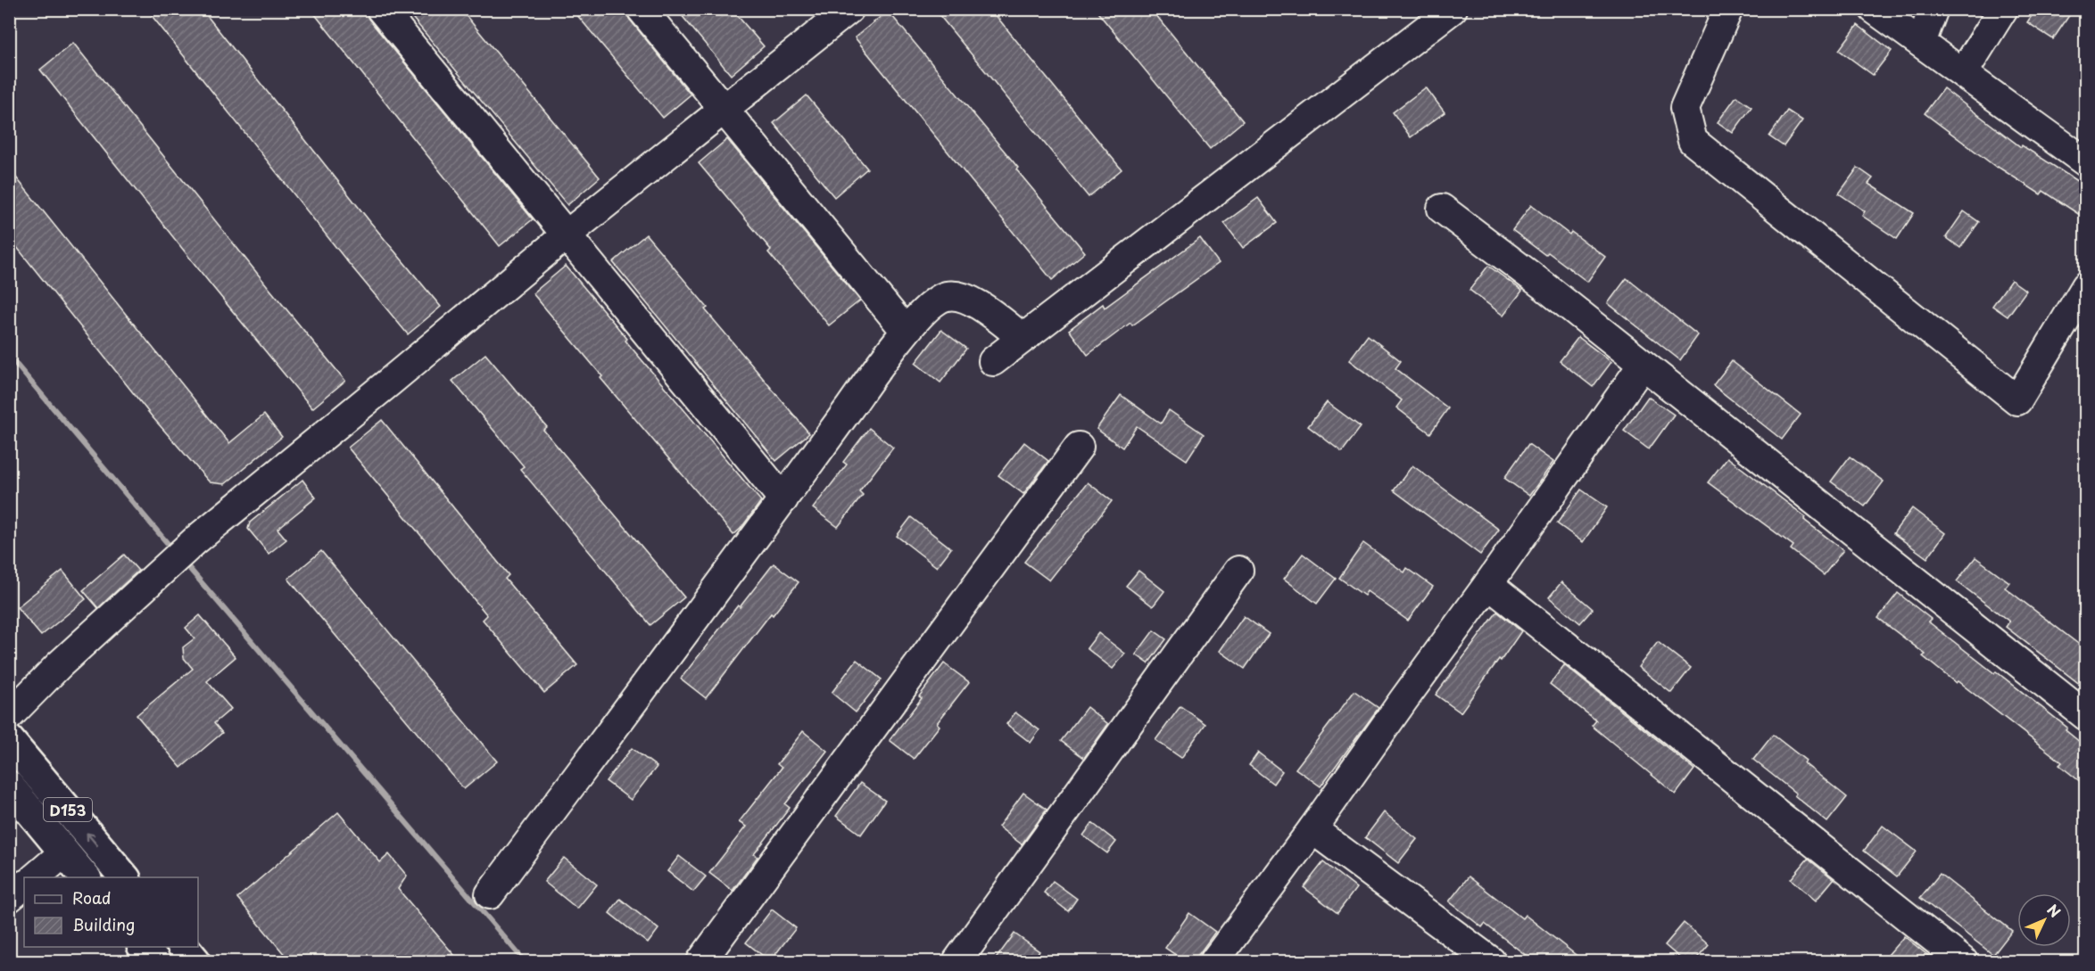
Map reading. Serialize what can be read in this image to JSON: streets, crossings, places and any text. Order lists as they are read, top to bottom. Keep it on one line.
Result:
{"streets":{"main road":["D153"]},"legend":["Road","Building"],"north":"top right"}
